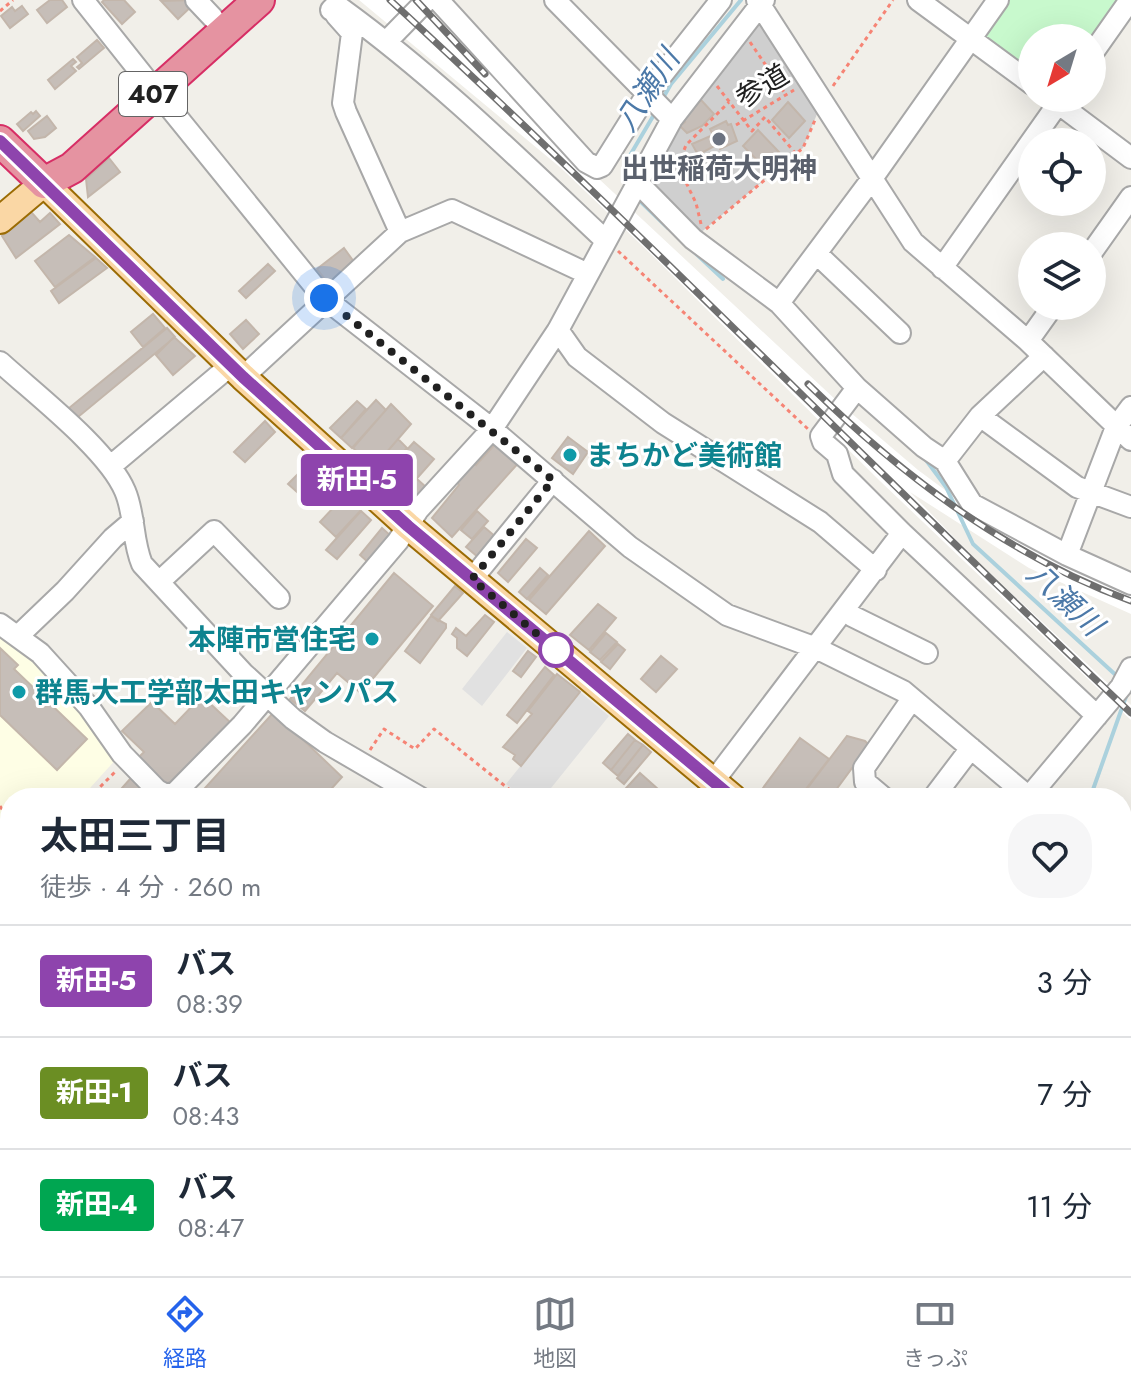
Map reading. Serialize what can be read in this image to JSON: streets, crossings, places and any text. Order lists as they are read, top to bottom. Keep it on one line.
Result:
{"streets":{"highway":["407"],"path":["参道"]},"water":["八瀬川"],"places":["出世稲荷大明神","まちかど美術館","本陣市営住宅","群馬大工学部太田キャンパス"],"lines":["bus line 新田-5"],"north":"bottom left","page":{"on_map":"新田-5","heading":["太田三丁目","徒歩 · 4 分 · 260 m"],"list":[{"mark":"新田-5","name":"バス","note":"08:39","value":"3 分"},{"mark":"新田-1","name":"バス","note":"08:43","value":"7 分"},{"mark":"新田-4","name":"バス","note":"08:47","value":"11 分"}],"tabs":["経路","地図","きっぷ"]}}
